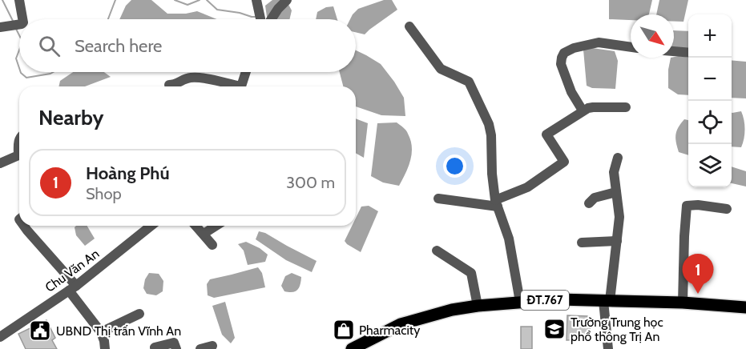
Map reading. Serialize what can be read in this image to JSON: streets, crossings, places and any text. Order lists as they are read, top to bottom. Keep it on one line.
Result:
{"streets":{"main road":["ĐT.767"],"street":["Chu Văn An"]},"places":{"school or university":["Trường Trung học phổ thông Trị An"],"shop":["Pharmacity"],"public building":["UBND Thị trấn Vĩnh An"]},"north":"bottom right","page":{"map_buttons":["+","−"],"search":"Search here","heading":"Nearby","list":[{"mark":"1","name":"Hoàng Phú","note":"Shop","value":"300 m"}],"pins":"1"}}
